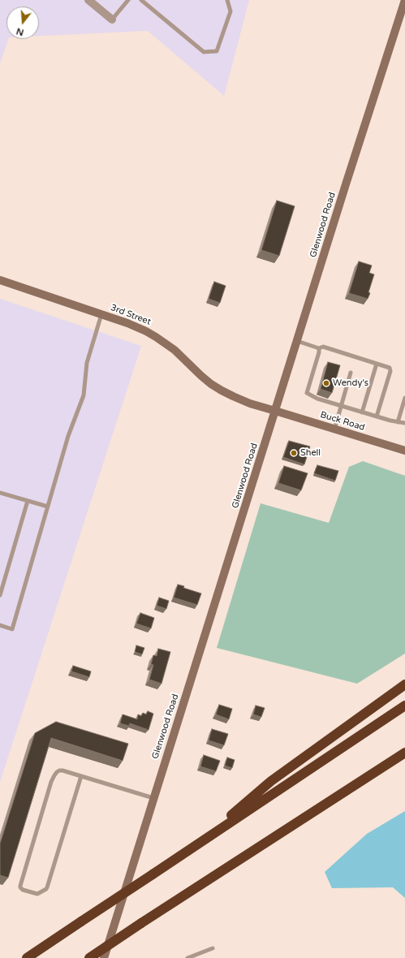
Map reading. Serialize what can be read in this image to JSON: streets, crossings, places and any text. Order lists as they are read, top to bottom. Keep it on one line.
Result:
{"streets":{"street":["Glenwood Road","3rd Street","Buck Road"]},"crossings":[["Glenwood Road","3rd Street"],["Glenwood Road","Buck Road"],["3rd Street","Buck Road"]],"places":["Wendy's","Shell"],"north":"bottom"}
